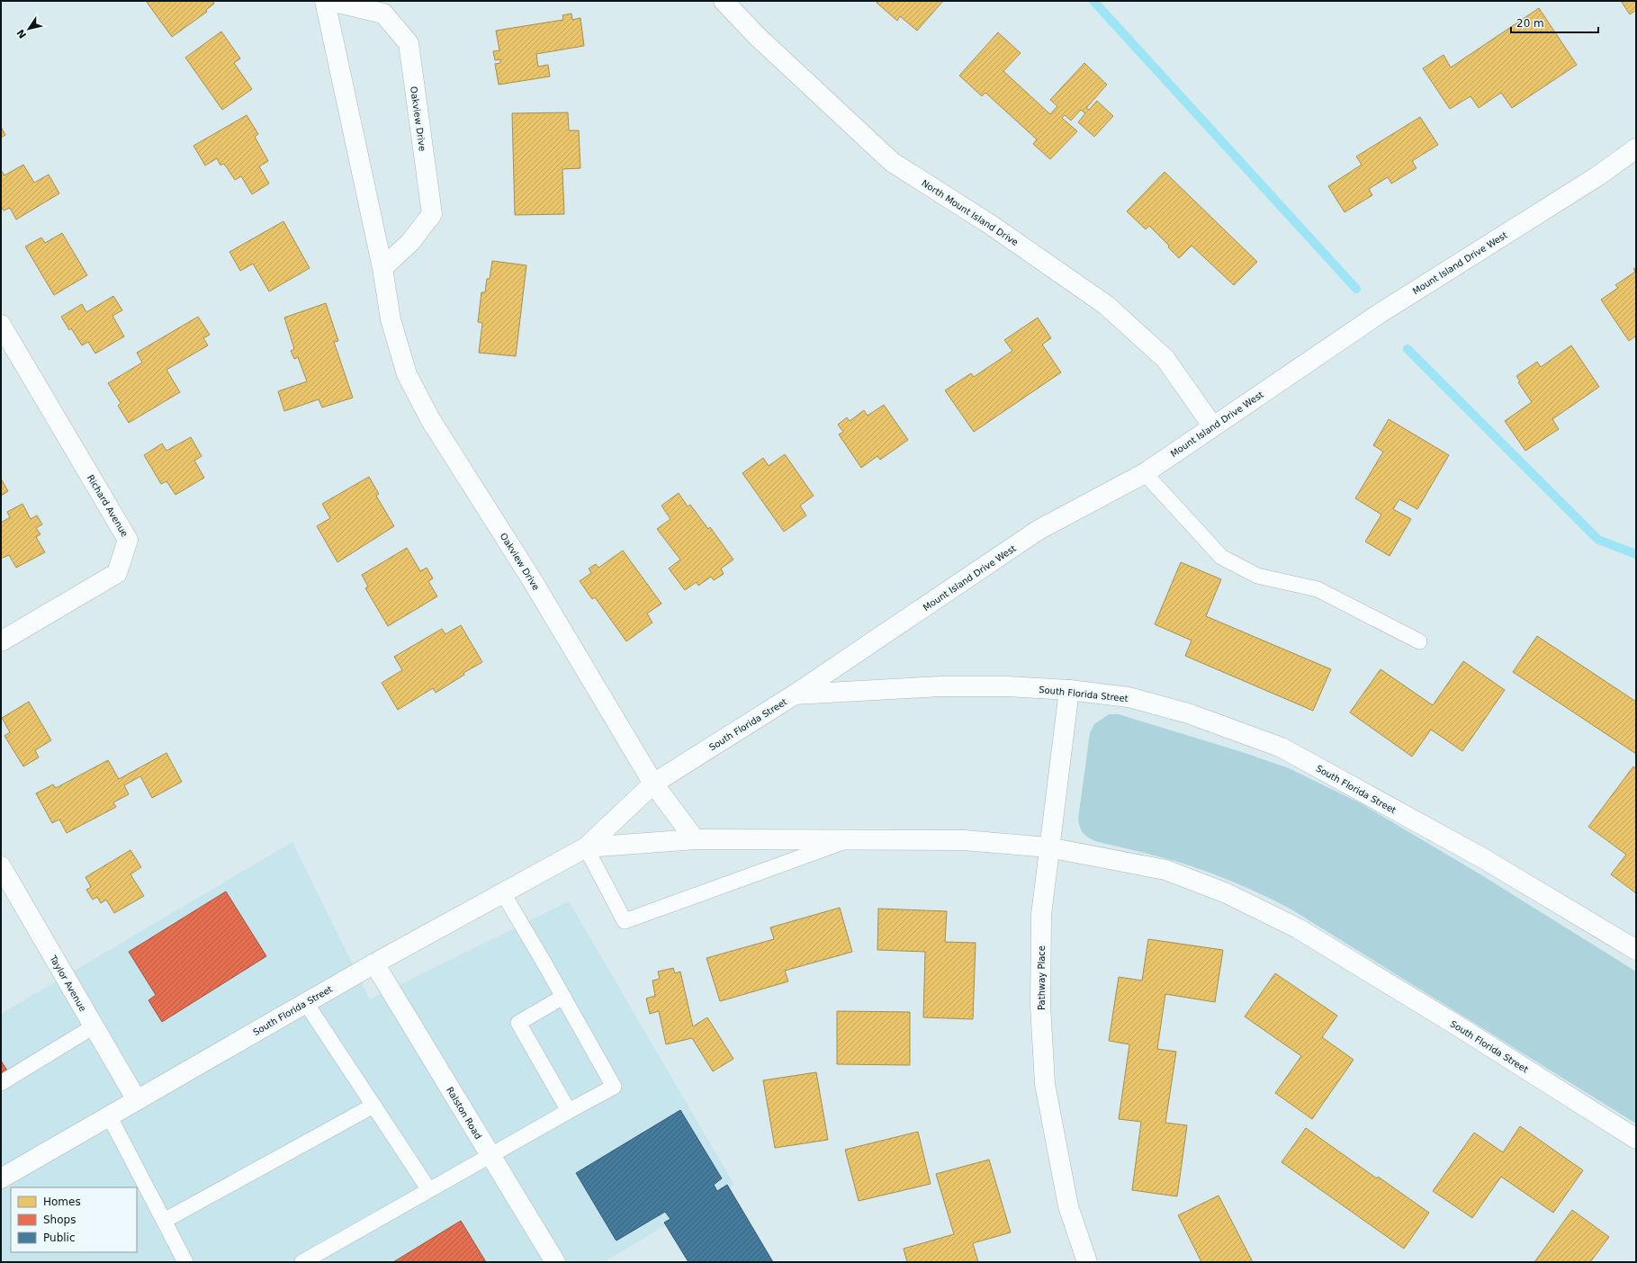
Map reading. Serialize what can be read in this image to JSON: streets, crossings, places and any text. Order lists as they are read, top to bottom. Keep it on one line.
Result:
{"streets":{"street":["Oakview Drive","North Mount Island Drive","Mount Island Drive West","Richard Avenue","South Florida Street","Pathway Place","Taylor Avenue","Ralston Road"]},"crossings":[["Oakview Drive","South Florida Street"],["North Mount Island Drive","Mount Island Drive West"],["Mount Island Drive West","South Florida Street"],["South Florida Street","Pathway Place"],["South Florida Street","Taylor Avenue"],["South Florida Street","Ralston Road"]],"legend":["Homes","Shops","Public"],"scale_bar":"20 m","north":"bottom left"}
